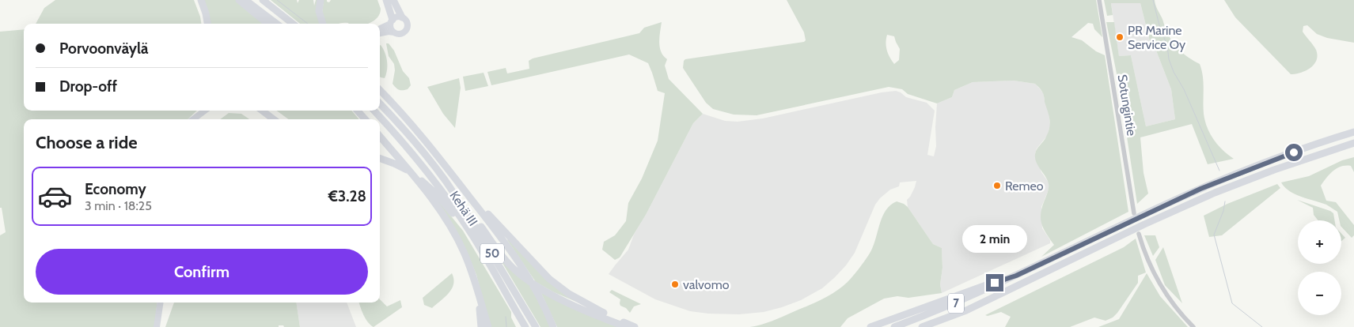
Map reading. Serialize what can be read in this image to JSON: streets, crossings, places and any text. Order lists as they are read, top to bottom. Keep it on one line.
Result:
{"streets":{"highway":["Kehä III","50","7"],"street":["Sotungintie"]},"places":["PR Marine Service Oy","Remeo","valvomo"],"page":{"banner":["Porvoonväylä","Drop-off"],"heading":"Choose a ride","list":[{"name":"Economy","note":"3 min · 18:25","value":"€3.28"}],"map_buttons":["+","−"],"bubble":"2 min","buttons":"Confirm"}}
